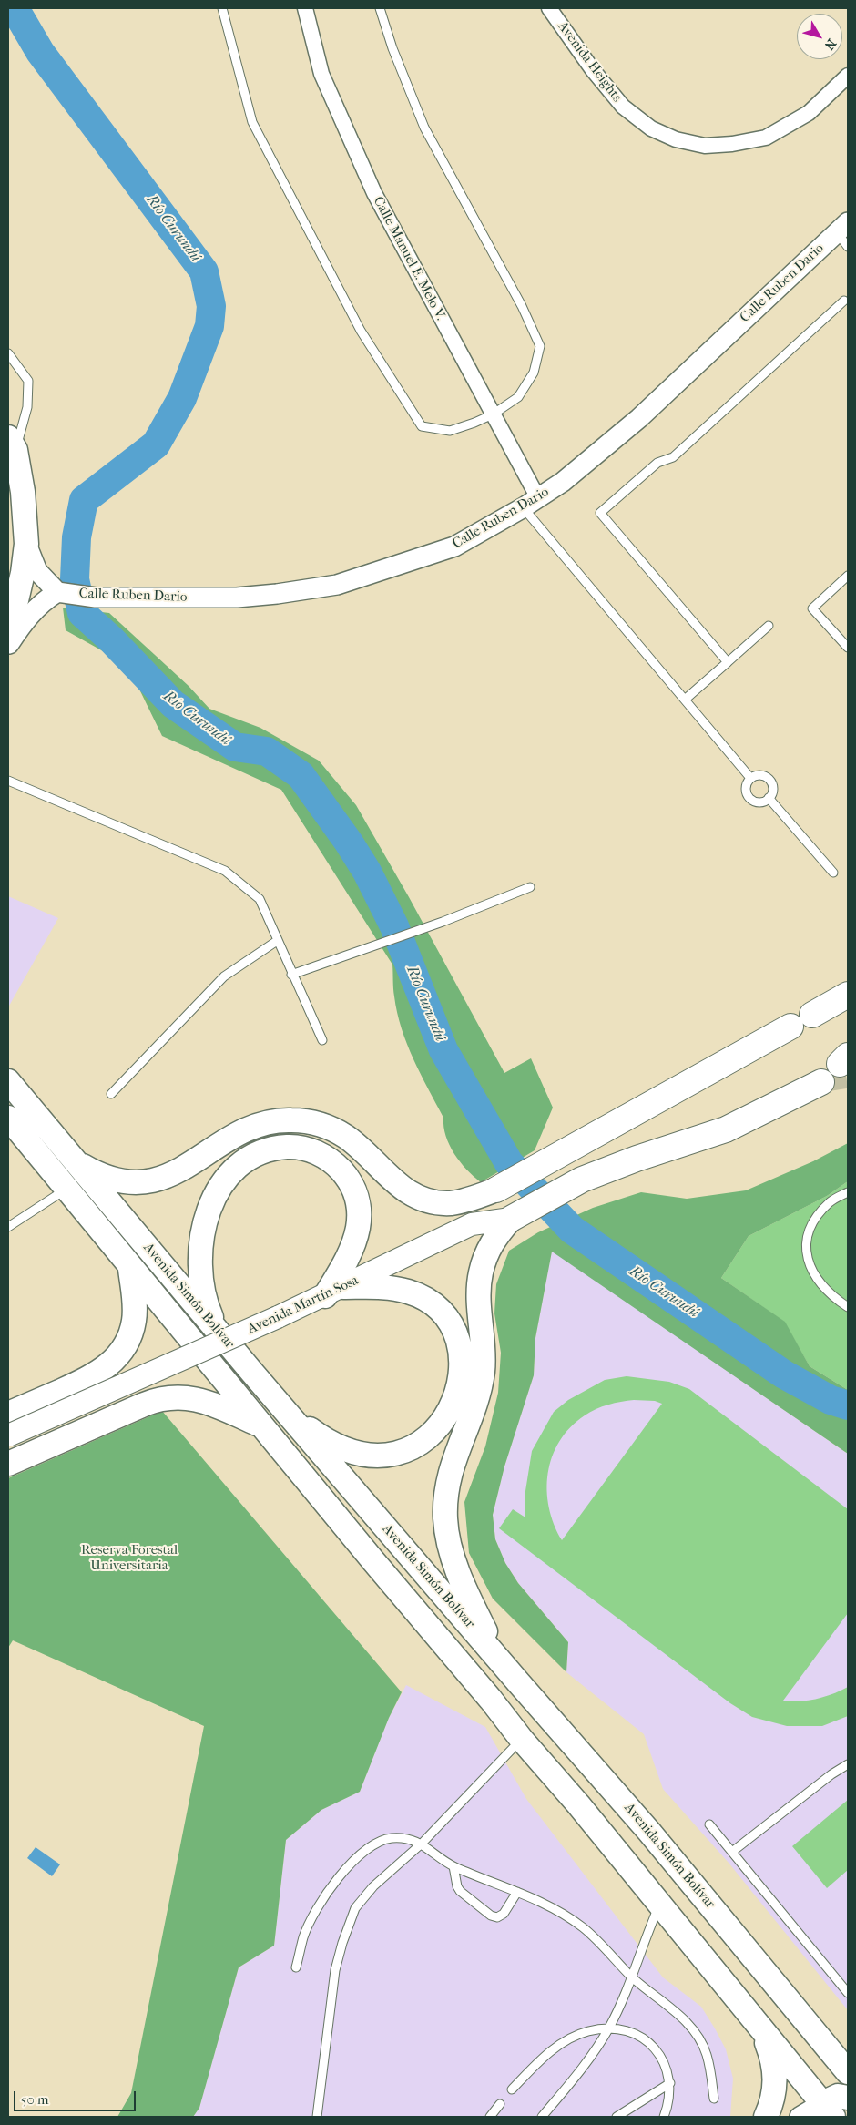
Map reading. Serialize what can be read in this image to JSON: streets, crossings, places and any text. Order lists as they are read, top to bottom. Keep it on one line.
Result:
{"streets":{"main road":["Avenida Simón Bolívar","Avenida Martín Sosa"],"street":["Avenida Heights","Calle Manuel E. Melo V.","Calle Ruben Dario"]},"crossings":[["Calle Manuel E. Melo V.","Calle Ruben Dario"]],"water":["Río Curundú"],"parks":["Reserva Forestal Universitaria"],"scale_bar":"50 m","north":"bottom right"}
